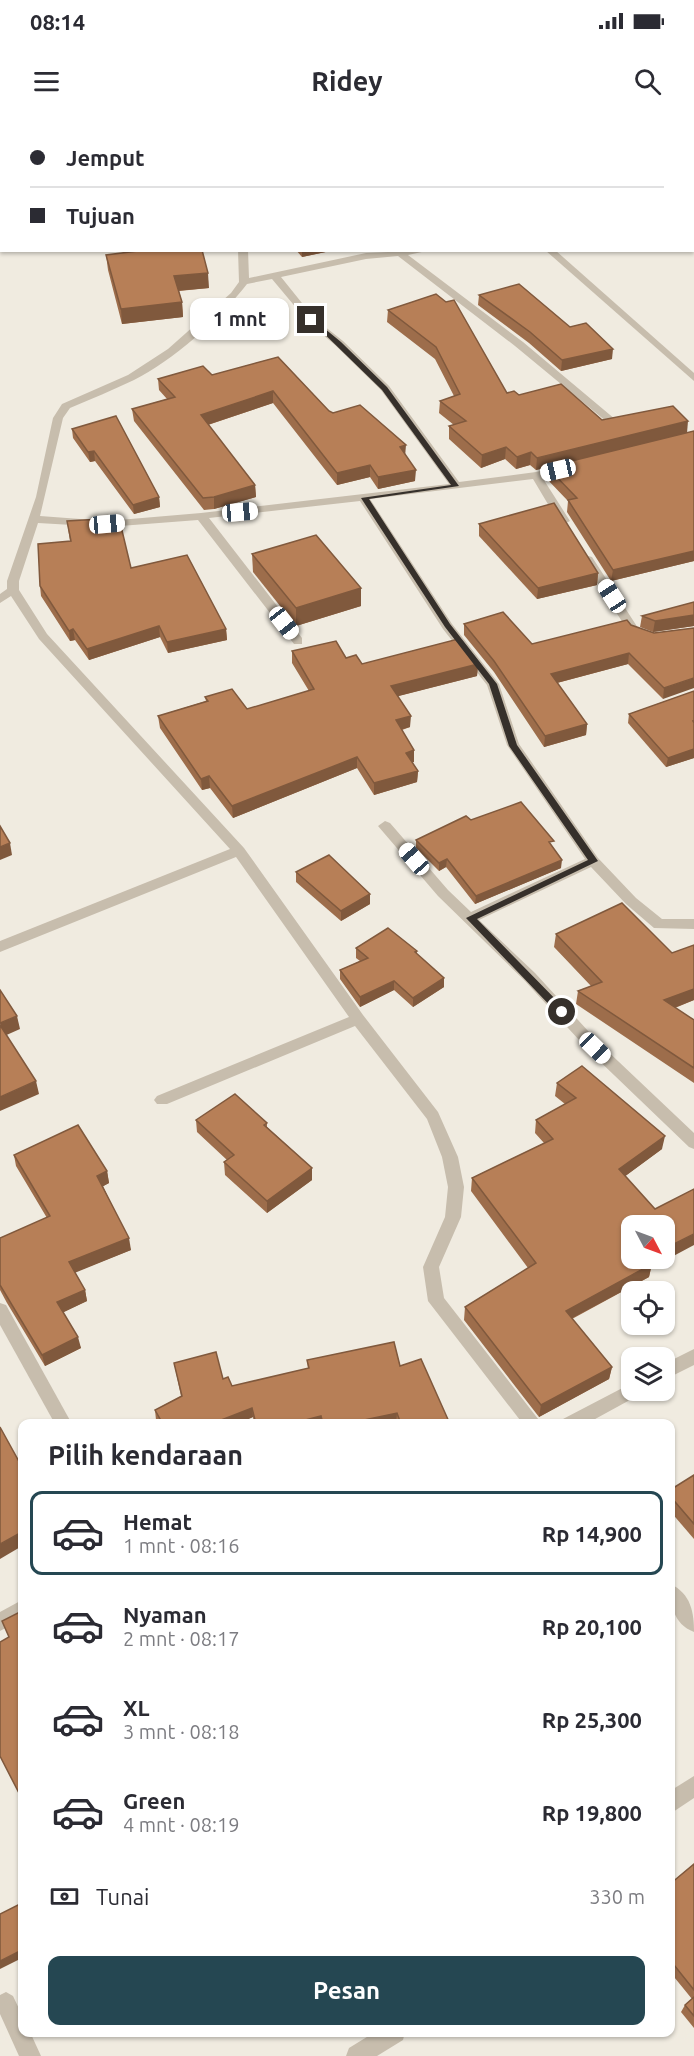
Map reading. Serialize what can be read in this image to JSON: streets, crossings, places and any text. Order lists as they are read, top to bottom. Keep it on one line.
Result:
{"north":"bottom right","page":{"status":"08:14","header":"Ridey","banner":["Jemput","Tujuan"],"bubble":"1 mnt","heading":"Pilih kendaraan","list":[{"name":"Hemat","note":"1 mnt · 08:16","value":"Rp 14,900"},{"name":"Nyaman","note":"2 mnt · 08:17","value":"Rp 20,100"},{"name":"XL","note":"3 mnt · 08:18","value":"Rp 25,300"},{"name":"Green","note":"4 mnt · 08:19","value":"Rp 19,800"}],"pay":["Tunai","330 m"],"buttons":"Pesan"}}
